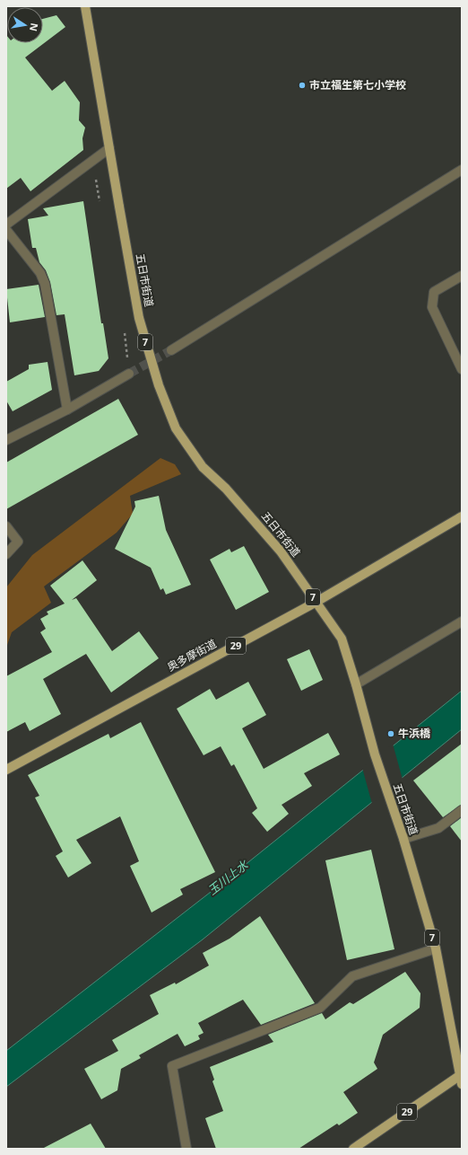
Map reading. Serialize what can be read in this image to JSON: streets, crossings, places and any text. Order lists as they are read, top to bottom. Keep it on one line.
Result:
{"streets":{"main road":["五日市街道","7","29","奥多摩街道"]},"crossings":[["五日市街道","29"],["五日市街道","奥多摩街道"]],"water":["玉川上水"],"places":["市立福生第七小学校","牛浜橋"],"north":"right"}
